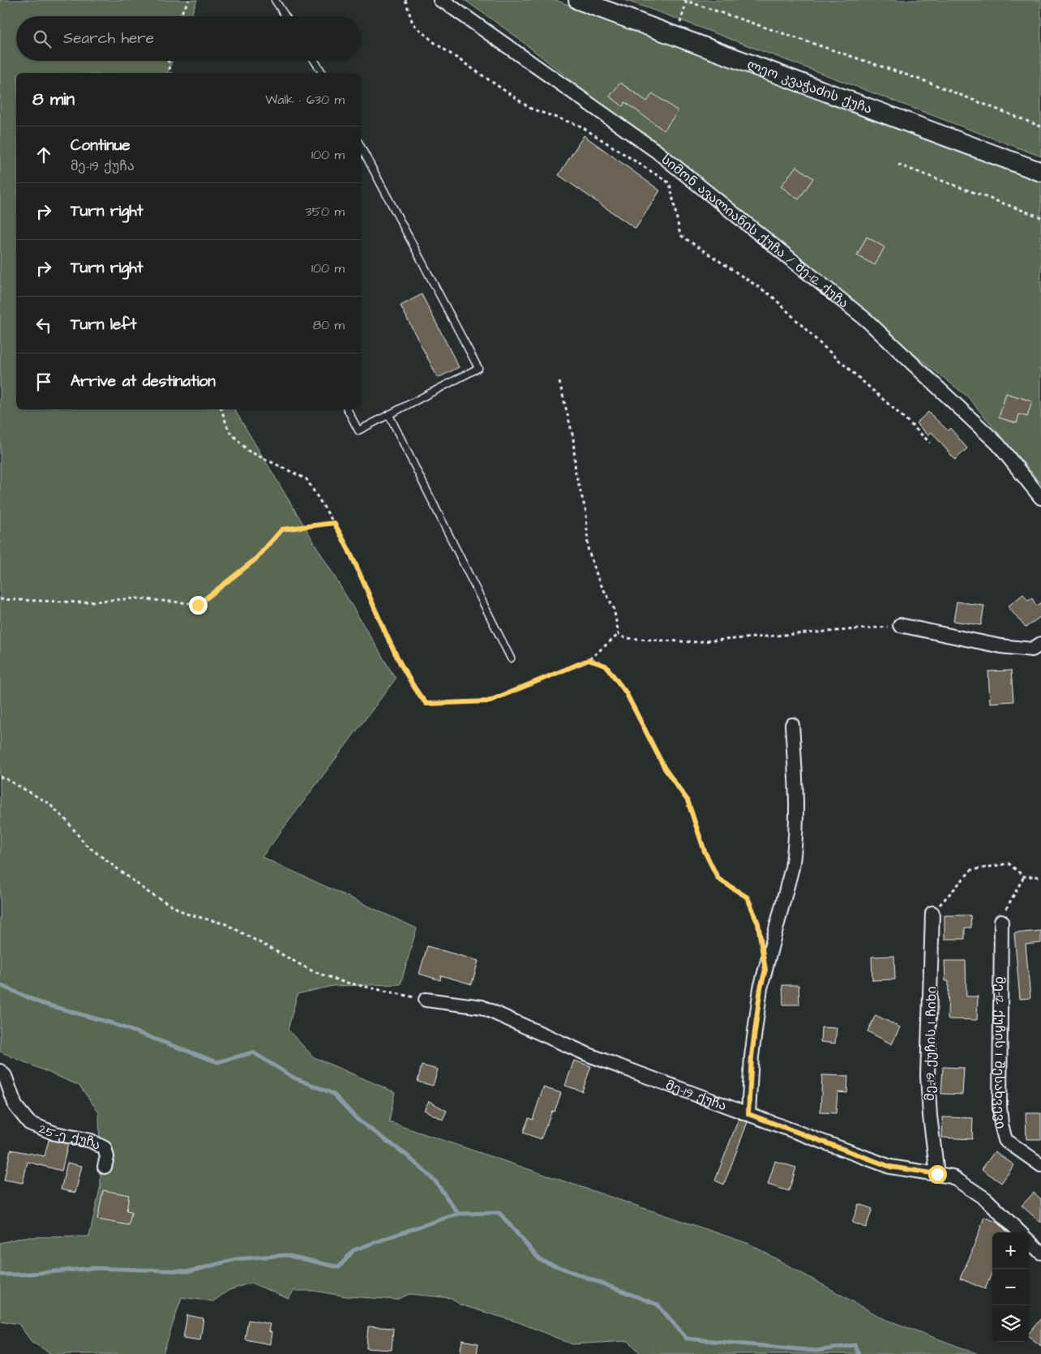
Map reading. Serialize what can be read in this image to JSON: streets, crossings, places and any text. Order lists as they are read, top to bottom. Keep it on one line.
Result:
{"streets":{"main road":["ლეო კვაჭაძის ქუჩა"],"street":["სიმონ ავალიანის ქუჩა / მე-12 ქუჩა","მე-19 ქუჩის I ჩიხი","მე-12 ქუჩის I შესახვევი","მე-19 ქუჩა","25-ე ქუჩა"]},"crossings":[["მე-19 ქუჩის I ჩიხი","მე-19 ქუჩა"]],"page":{"search":"Search here","heading":["8 min","Walk · 630 m"],"list":[["Continue","მე-19 ქუჩა","100 m"],["Turn right","350 m"],["Turn right","100 m"],["Turn left","80 m"],"Arrive at destination"],"map_buttons":["+","−"]}}
